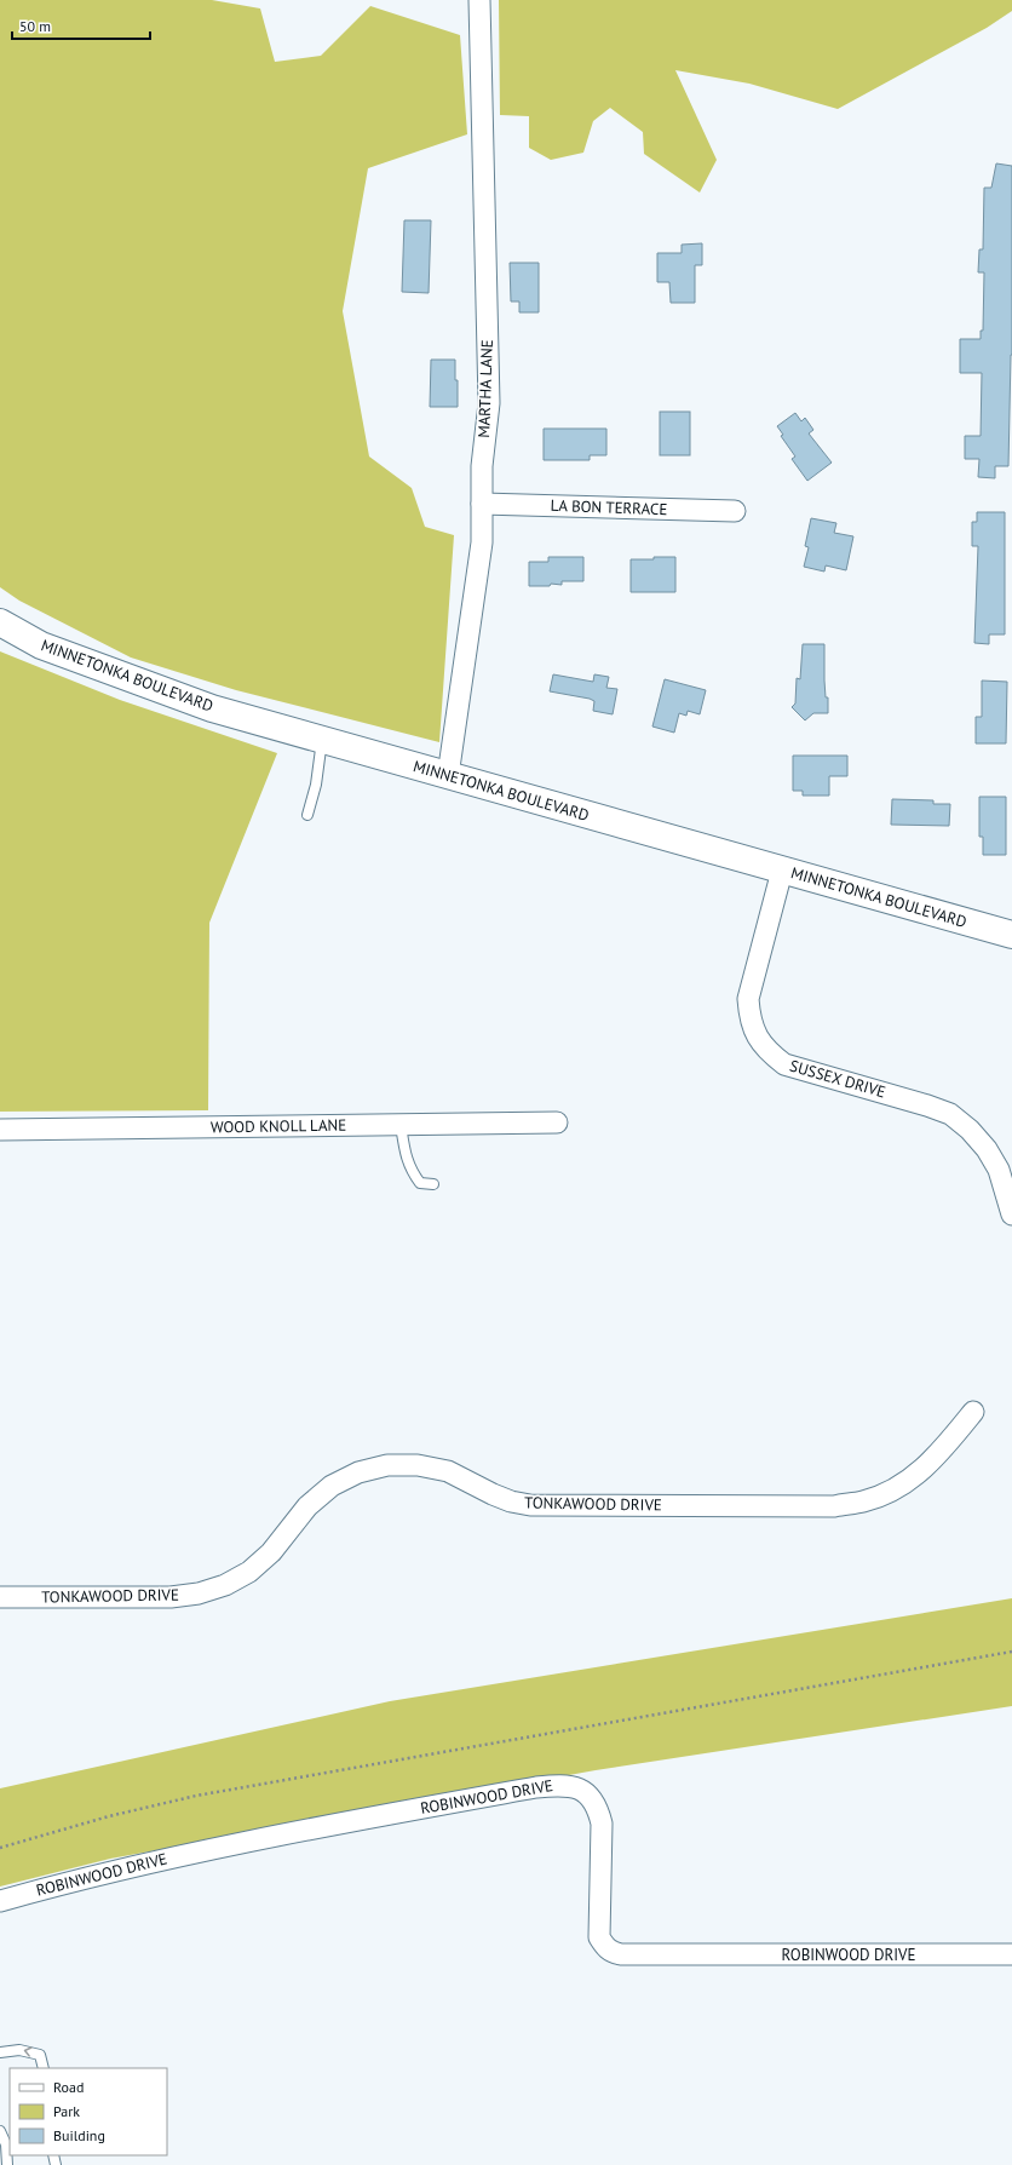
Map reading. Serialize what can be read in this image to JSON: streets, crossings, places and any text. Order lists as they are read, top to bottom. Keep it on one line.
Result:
{"streets":{"main road":["MINNETONKA BOULEVARD"],"street":["MARTHA LANE","LA BON TERRACE","SUSSEX DRIVE","WOOD KNOLL LANE","TONKAWOOD DRIVE","ROBINWOOD DRIVE"]},"crossings":[["MARTHA LANE","LA BON TERRACE"],["MARTHA LANE","MINNETONKA BOULEVARD"],["MINNETONKA BOULEVARD","SUSSEX DRIVE"]],"legend":["Road","Park","Building"],"scale_bar":"50 m"}
